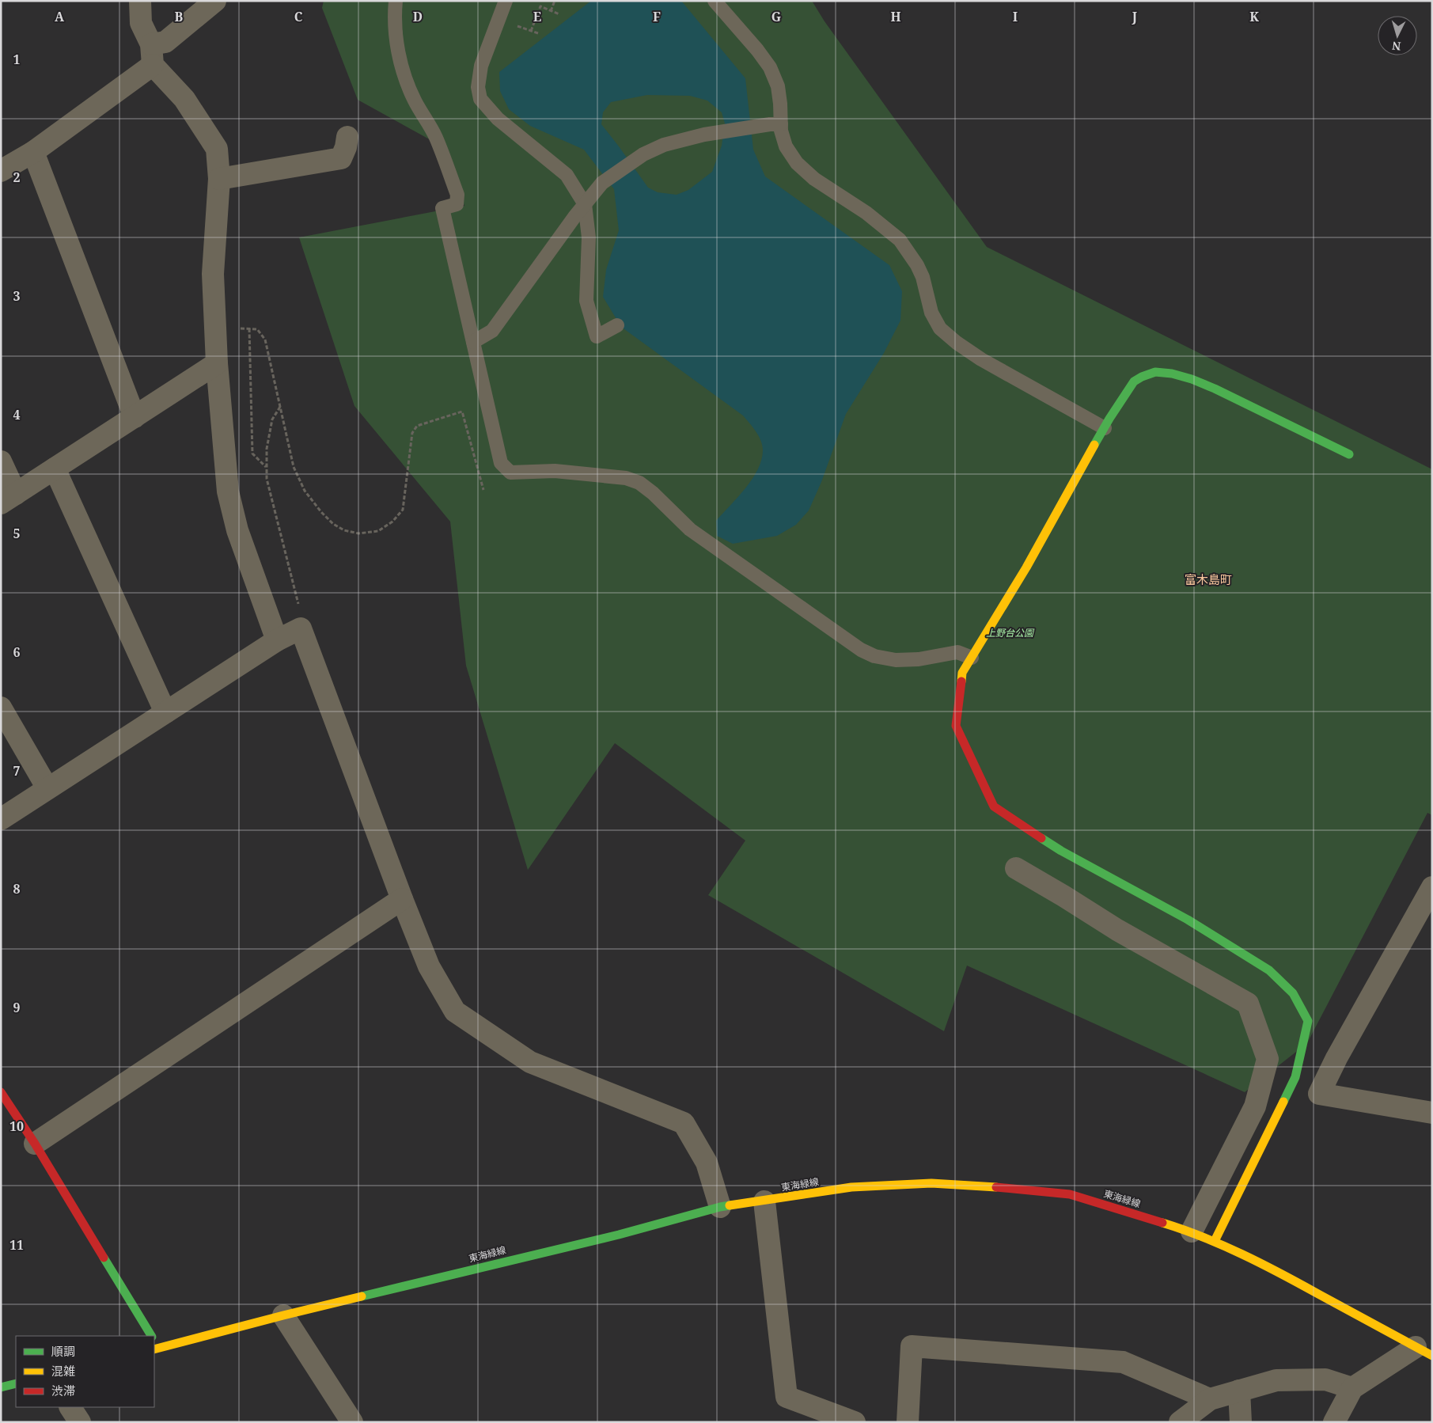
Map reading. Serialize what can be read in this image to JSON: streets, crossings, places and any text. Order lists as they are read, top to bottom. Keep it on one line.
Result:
{"streets":{"street":["東海緑線"]},"districts":["富木島町"],"parks":["上野台公園"],"legend":["順調","混雑","渋滞"],"north":"bottom","grid":{"columns":["A","B","C","D","E","F","G","H","I","J","K"],"rows":["1","2","3","4","5","6","7","8","9","10","11"]}}
